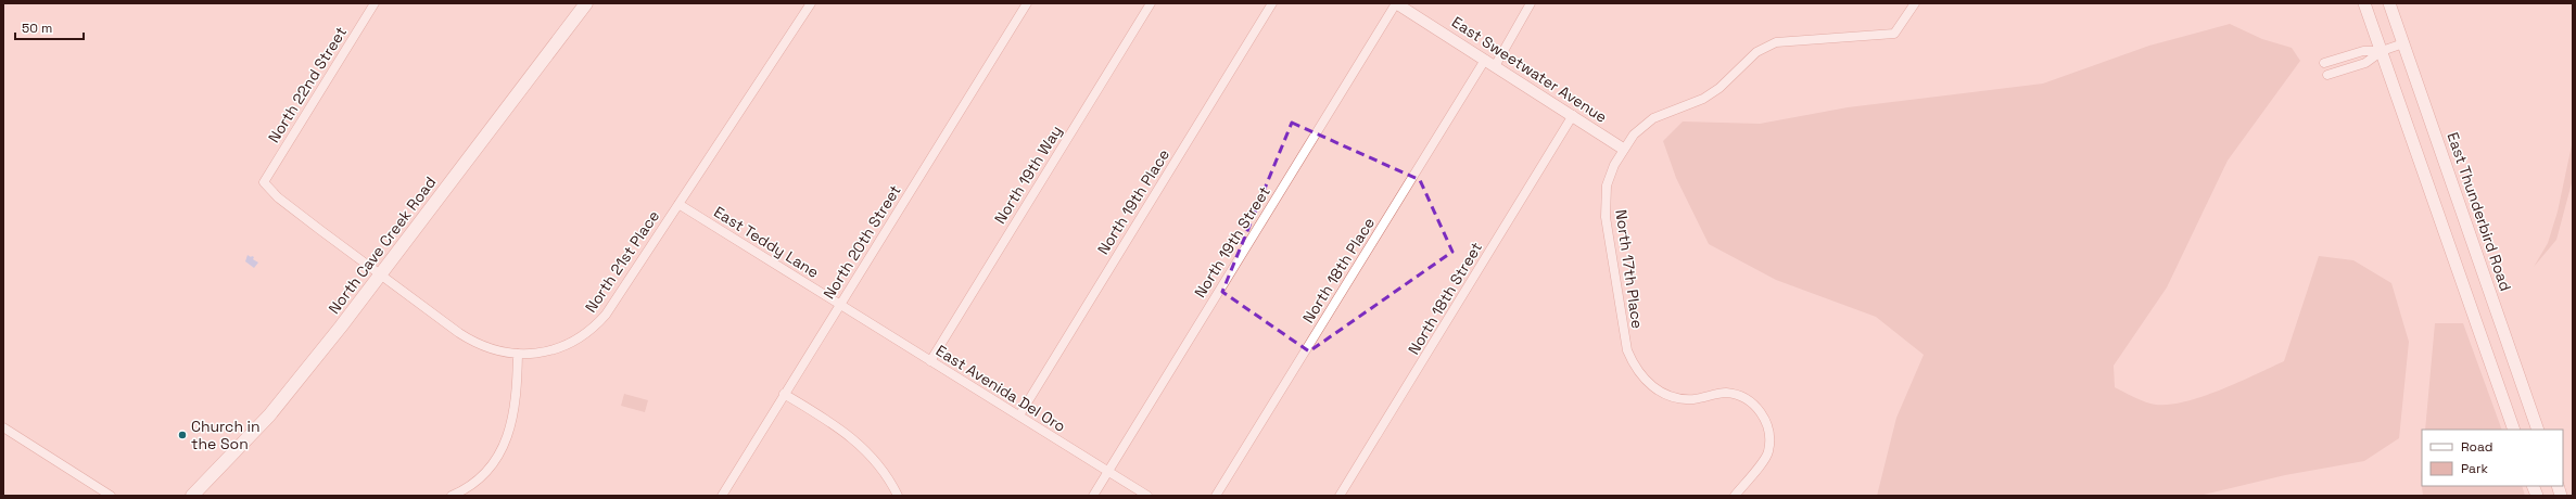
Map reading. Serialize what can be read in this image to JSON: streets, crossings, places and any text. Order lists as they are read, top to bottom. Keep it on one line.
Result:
{"streets":{"main road":["East Thunderbird Road","North Cave Creek Road"],"street":["East Sweetwater Avenue","North 22nd Street","North 19th Way","North 19th Place","East Teddy Lane","North 20th Street","North 19th Street","North 21st Place","North 17th Place","North 18th Place","North 18th Street","East Avenida Del Oro"]},"crossings":[["East Sweetwater Avenue","North 19th Street"],["East Sweetwater Avenue","North 17th Place"],["East Sweetwater Avenue","North 18th Place"],["East Sweetwater Avenue","North 18th Street"],["North 22nd Street","North 21st Place"],["North 19th Way","East Avenida Del Oro"],["North 19th Place","East Avenida Del Oro"],["East Teddy Lane","North 20th Street"],["East Teddy Lane","North 21st Place"],["East Teddy Lane","East Avenida Del Oro"],["North 20th Street","East Avenida Del Oro"],["North 19th Street","East Avenida Del Oro"],["North Cave Creek Road","North 21st Place"]],"places":["Church in the Son"],"legend":["Road","Park"],"scale_bar":"50 m"}
